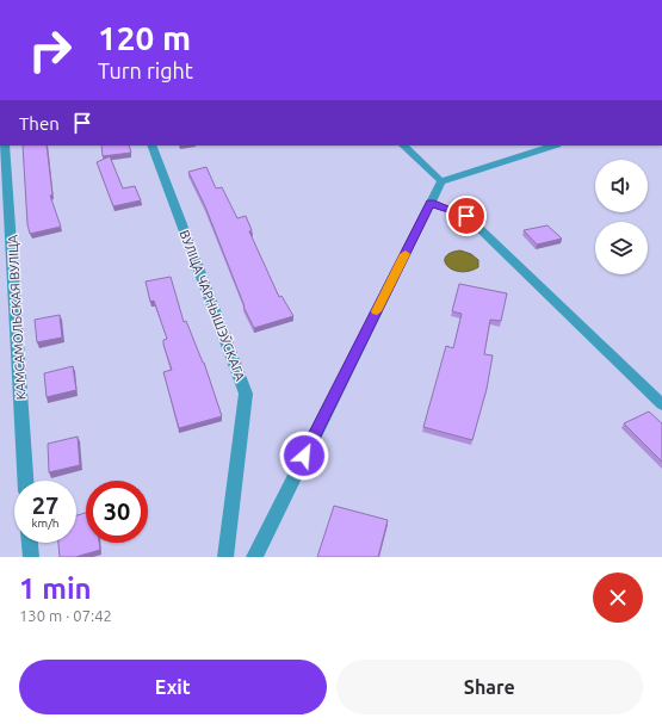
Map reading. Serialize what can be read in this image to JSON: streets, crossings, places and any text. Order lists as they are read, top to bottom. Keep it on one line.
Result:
{"streets":{"street":["ВУЛІЦА ЧАРНЫШЭЎСКАГА","КАМСАМОЛЬСКАЯ ВУЛІЦА"]},"page":{"turn":["120 m","Turn right"],"then":"Then","speed":"27 km/h","limit":"30","heading":["1 min","130 m · 07:42"],"buttons":["Exit","Share"]}}
